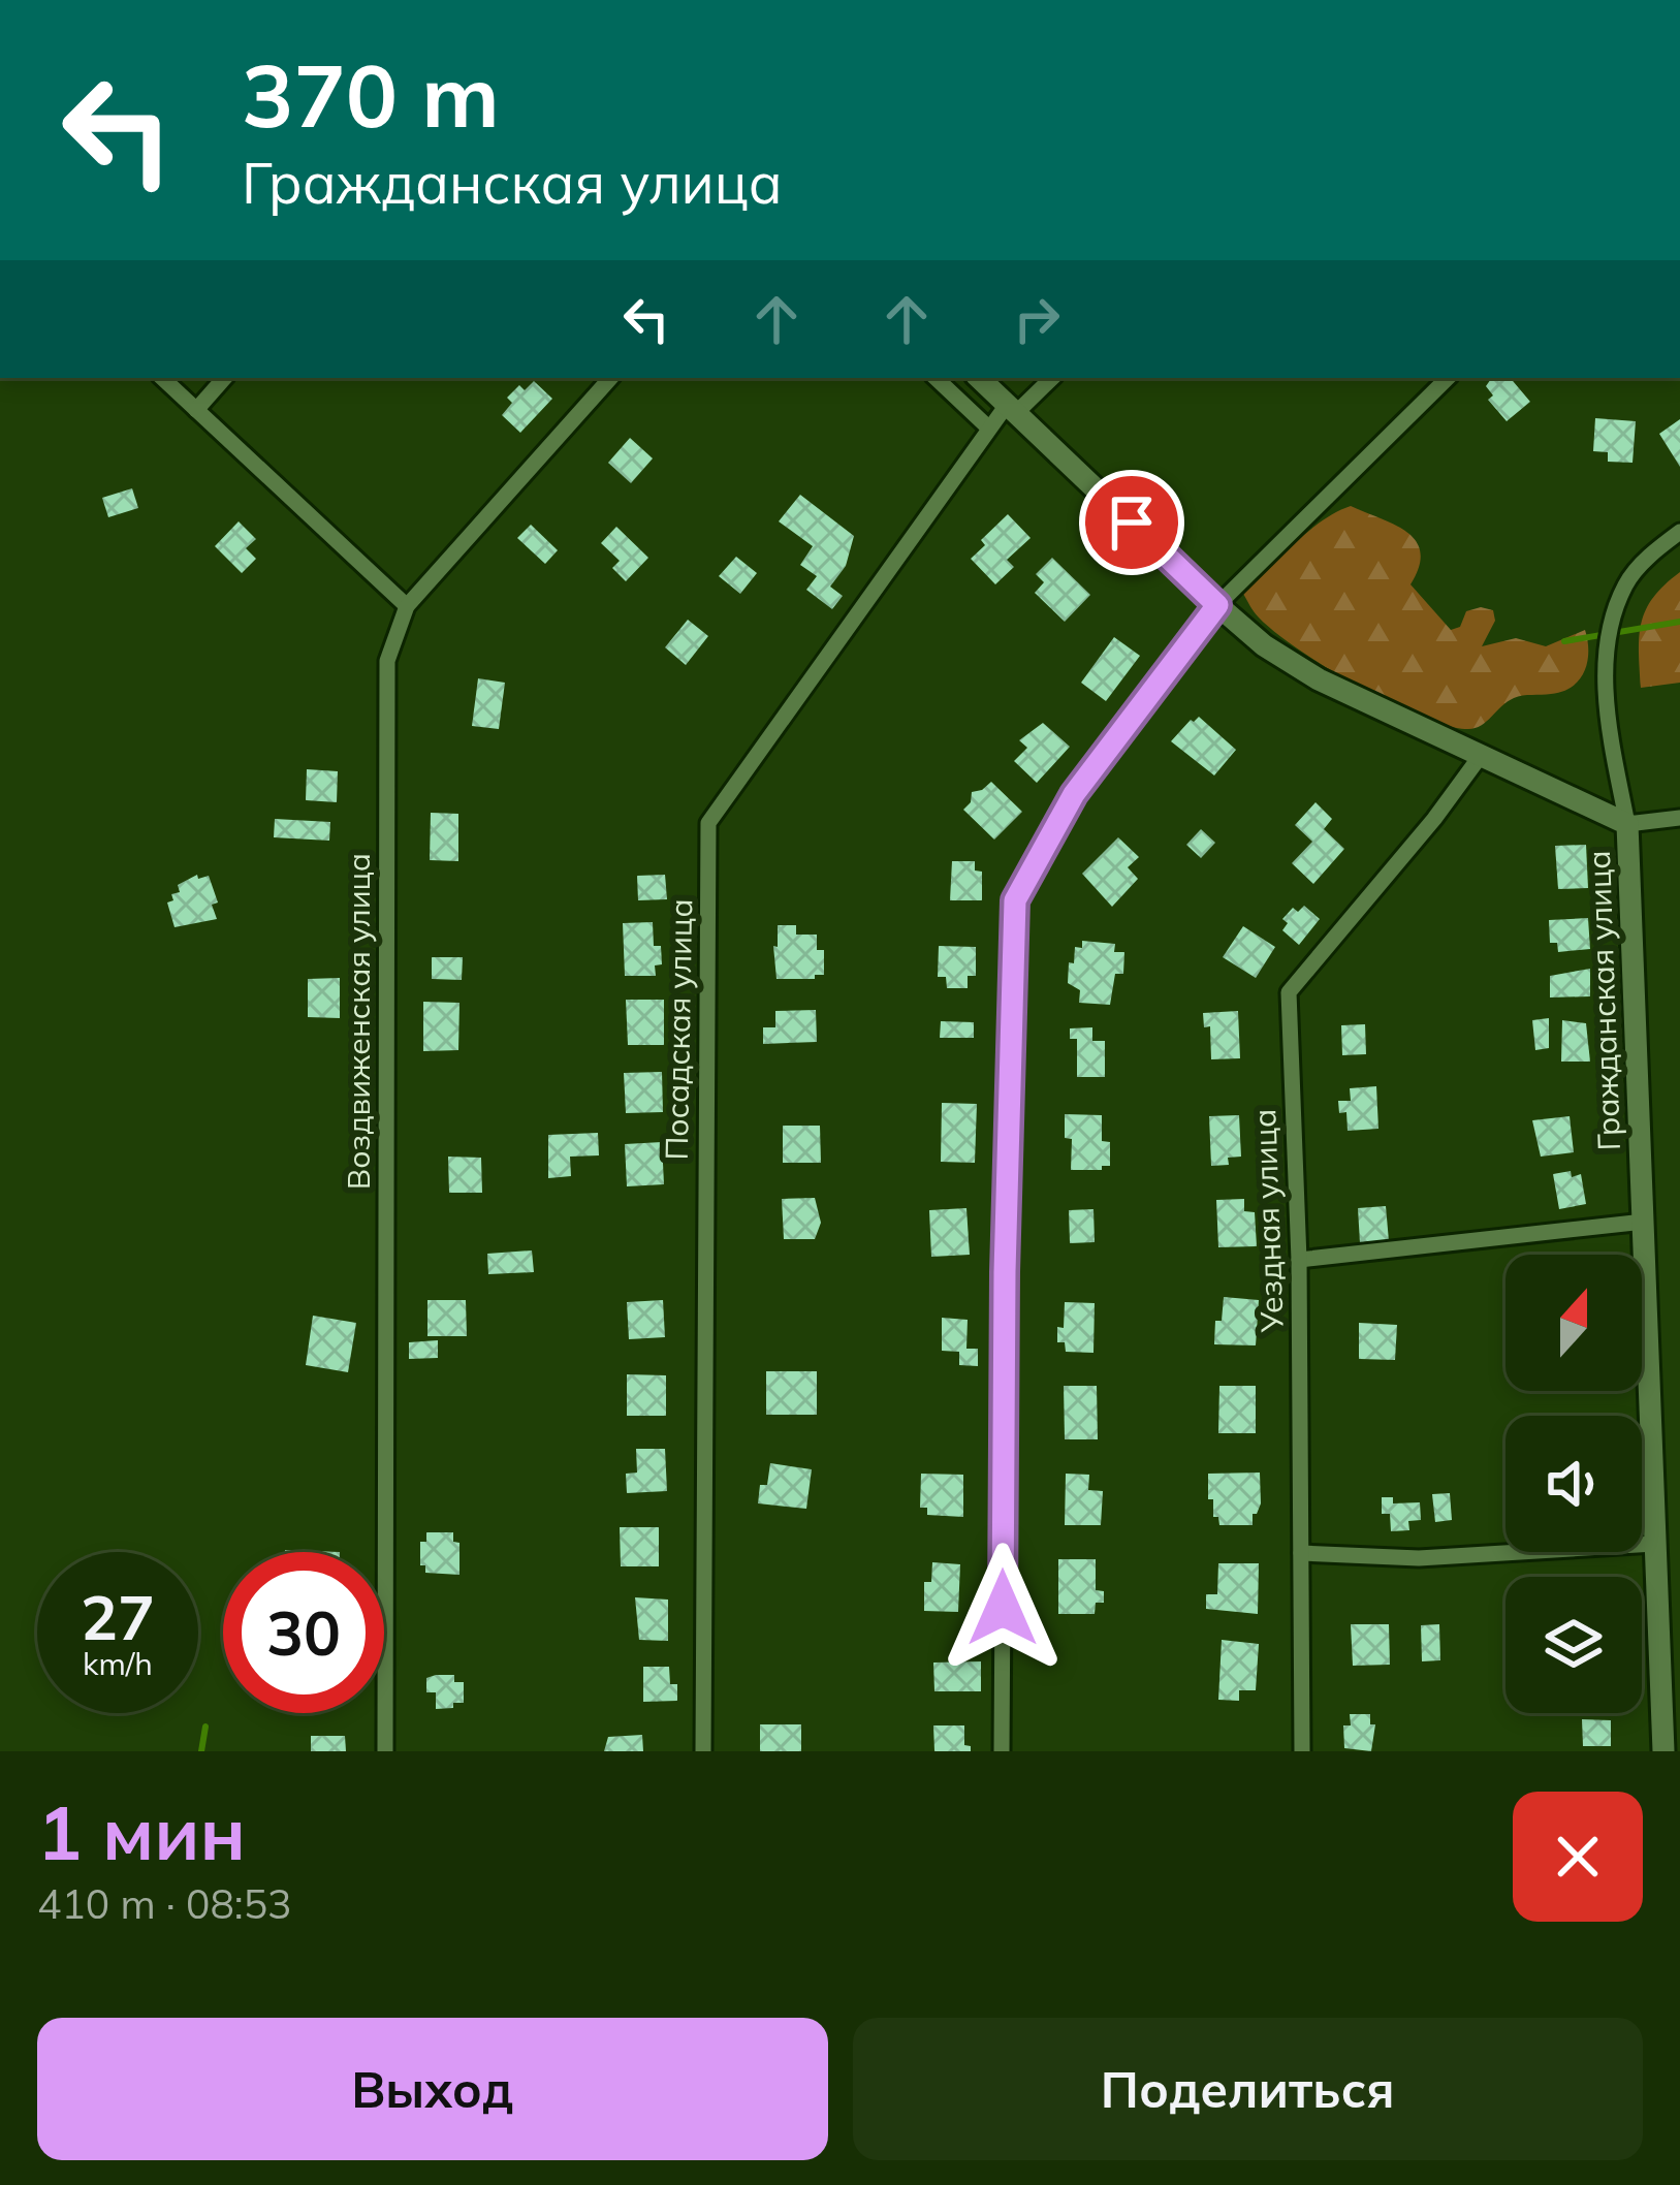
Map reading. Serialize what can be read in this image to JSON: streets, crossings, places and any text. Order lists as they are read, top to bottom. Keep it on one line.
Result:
{"streets":{"street":["Гражданская улица","Воздвиженская улица","Посадская улица","Уездная улица"]},"crossings":[["Гражданская улица","Посадская улица"],["Гражданская улица","Уездная улица"]],"north":"top","page":{"turn":["370 m","Гражданская улица"],"speed":"27 km/h","limit":"30","heading":["1 мин","410 m · 08:53"],"buttons":["Выход","Поделиться"]}}
